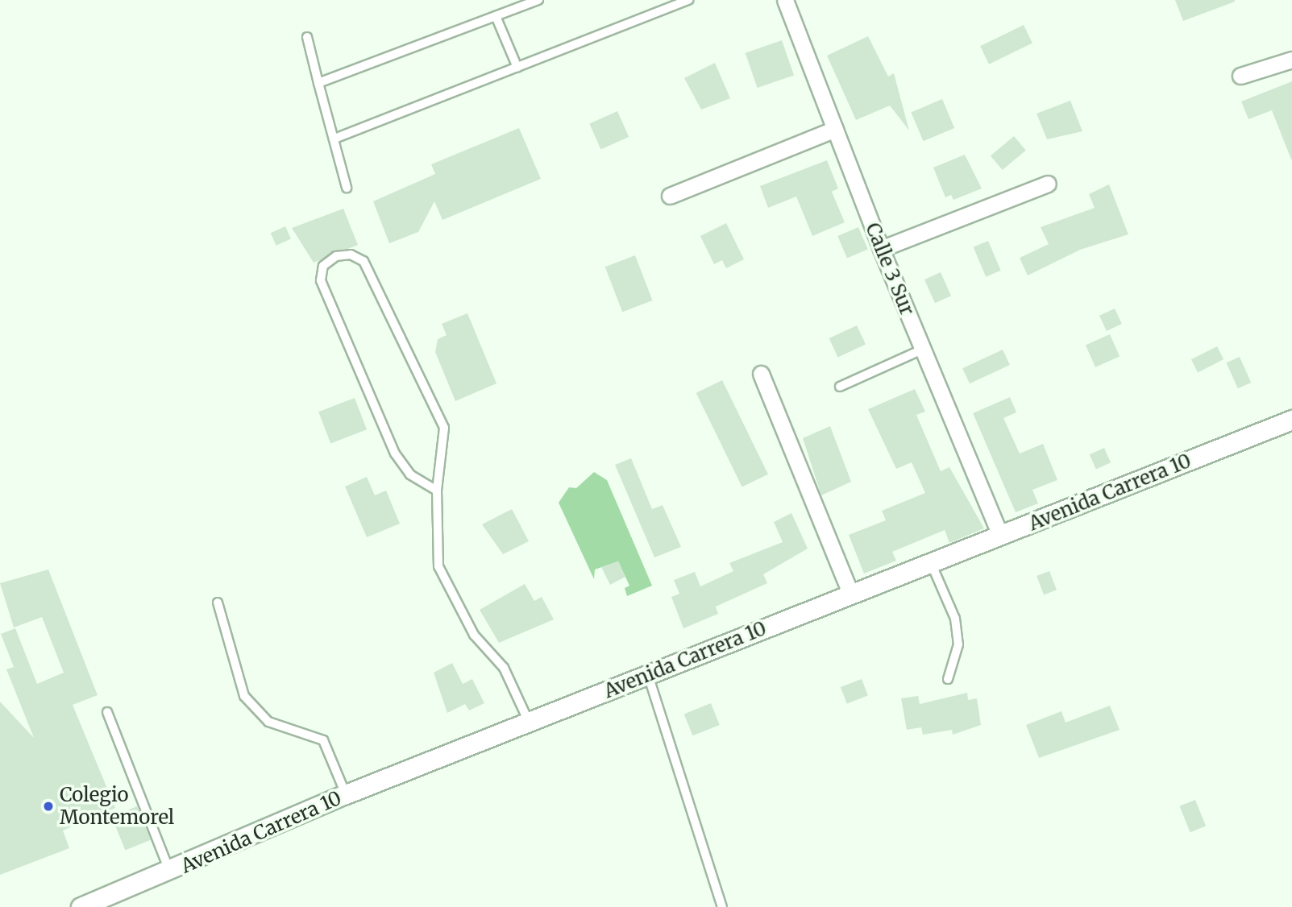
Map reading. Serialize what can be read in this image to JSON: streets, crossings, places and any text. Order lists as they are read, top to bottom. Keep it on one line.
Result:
{"streets":{"street":["Calle 3 Sur","Avenida Carrera 10"]},"crossings":[["Calle 3 Sur","Avenida Carrera 10"]],"places":["Colegio Montemorel"]}
